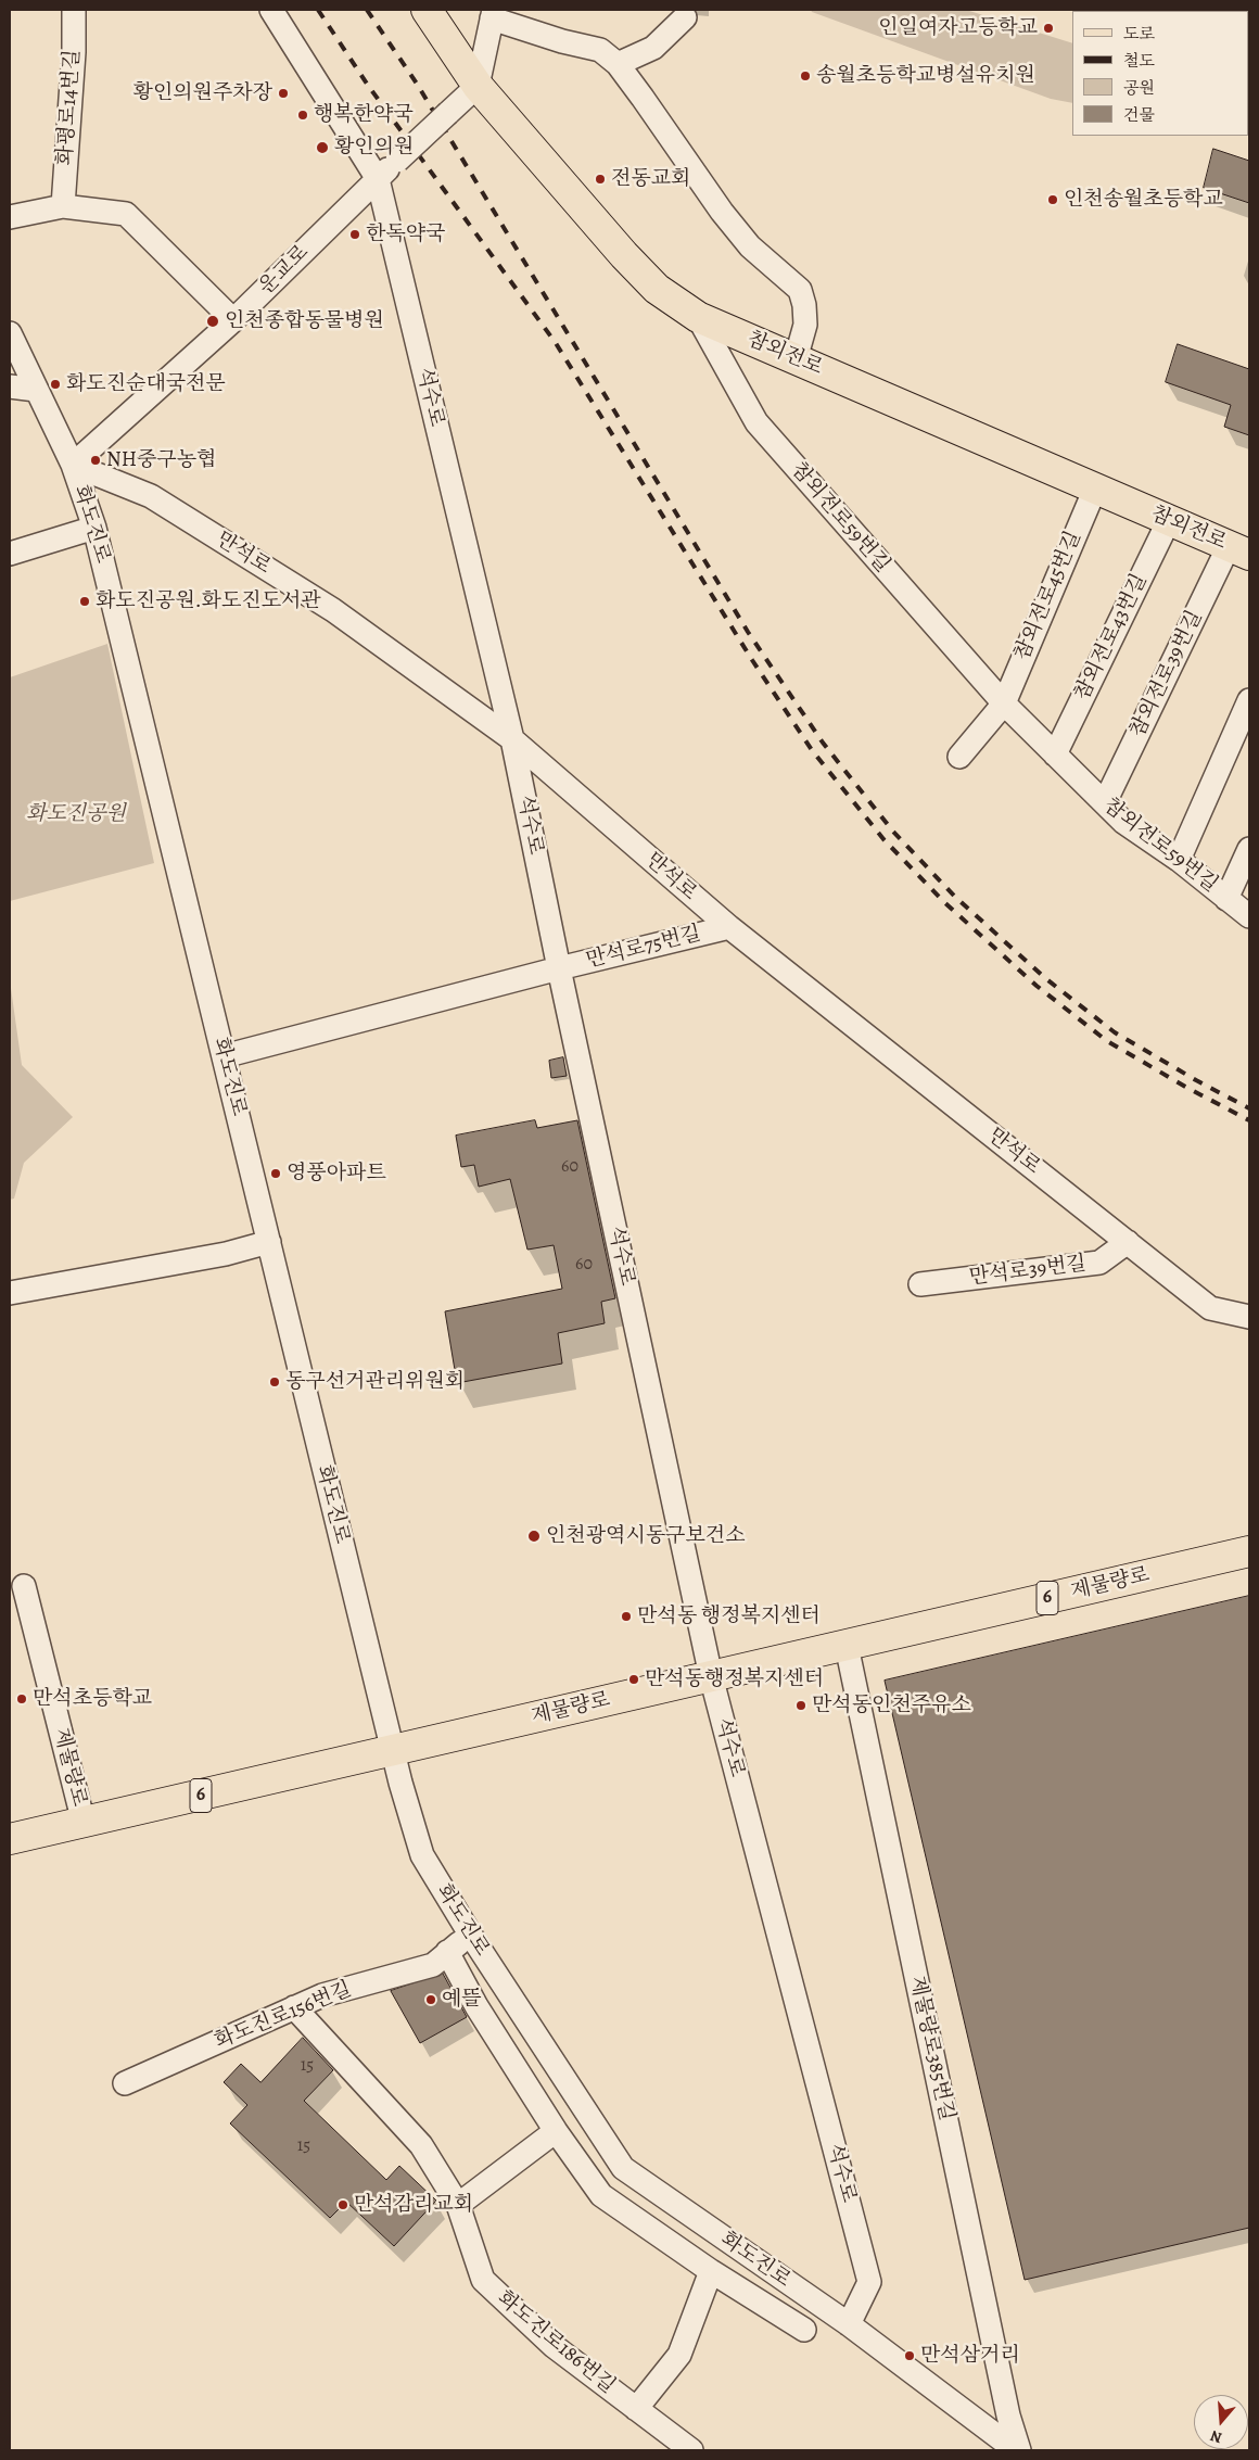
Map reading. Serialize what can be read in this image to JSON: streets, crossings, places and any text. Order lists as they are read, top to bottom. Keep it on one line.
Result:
{"streets":{"main road":["참외전로","제물량로","6"],"street":["화평로14번길","운교로","석수로","참외전로59번길","화도진로","만석로","참외전로45번길","참외전로43번길","참외전로39번길","만석로75번길","만석로39번길","화도진로156번길","제물량로385번길","화도진로186번길"]},"crossings":[["운교로","참외전로"],["운교로","석수로"],["운교로","화도진로"],["운교로","만석로"],["참외전로","참외전로59번길"],["참외전로","참외전로45번길"],["참외전로","참외전로43번길"],["참외전로","참외전로39번길"],["석수로","화도진로"],["석수로","만석로"],["석수로","만석로75번길"],["석수로","제물량로"],["참외전로59번길","참외전로45번길"],["참외전로59번길","참외전로43번길"],["참외전로59번길","참외전로39번길"],["화도진로","만석로"],["화도진로","만석로75번길"],["화도진로","제물량로"],["화도진로","화도진로156번길"],["화도진로","제물량로385번길"],["만석로","만석로75번길"],["만석로","만석로39번길"],["제물량로","제물량로385번길"],["화도진로156번길","화도진로186번길"]],"parks":["화도진공원"],"places":["인일여자고등학교","송월초등학교병설유치원","황인의원주차장","행복한약국","황인의원","전동교회","인천송월초등학교","한독약국","인천종합동물병원","화도진순대국전문","NH중구농협","화도진공원.화도진도서관","영풍아파트","동구선거관리위원회","인천광역시동구보건소","만석동 행정복지센터","만석동행정복지센터","만석초등학교","만석동인천주유소","예뜰","만석감리교회","만석삼거리"],"house_numbers":["60","60","15","15"],"legend":["도로","철도","공원","건물"],"north":"bottom"}
